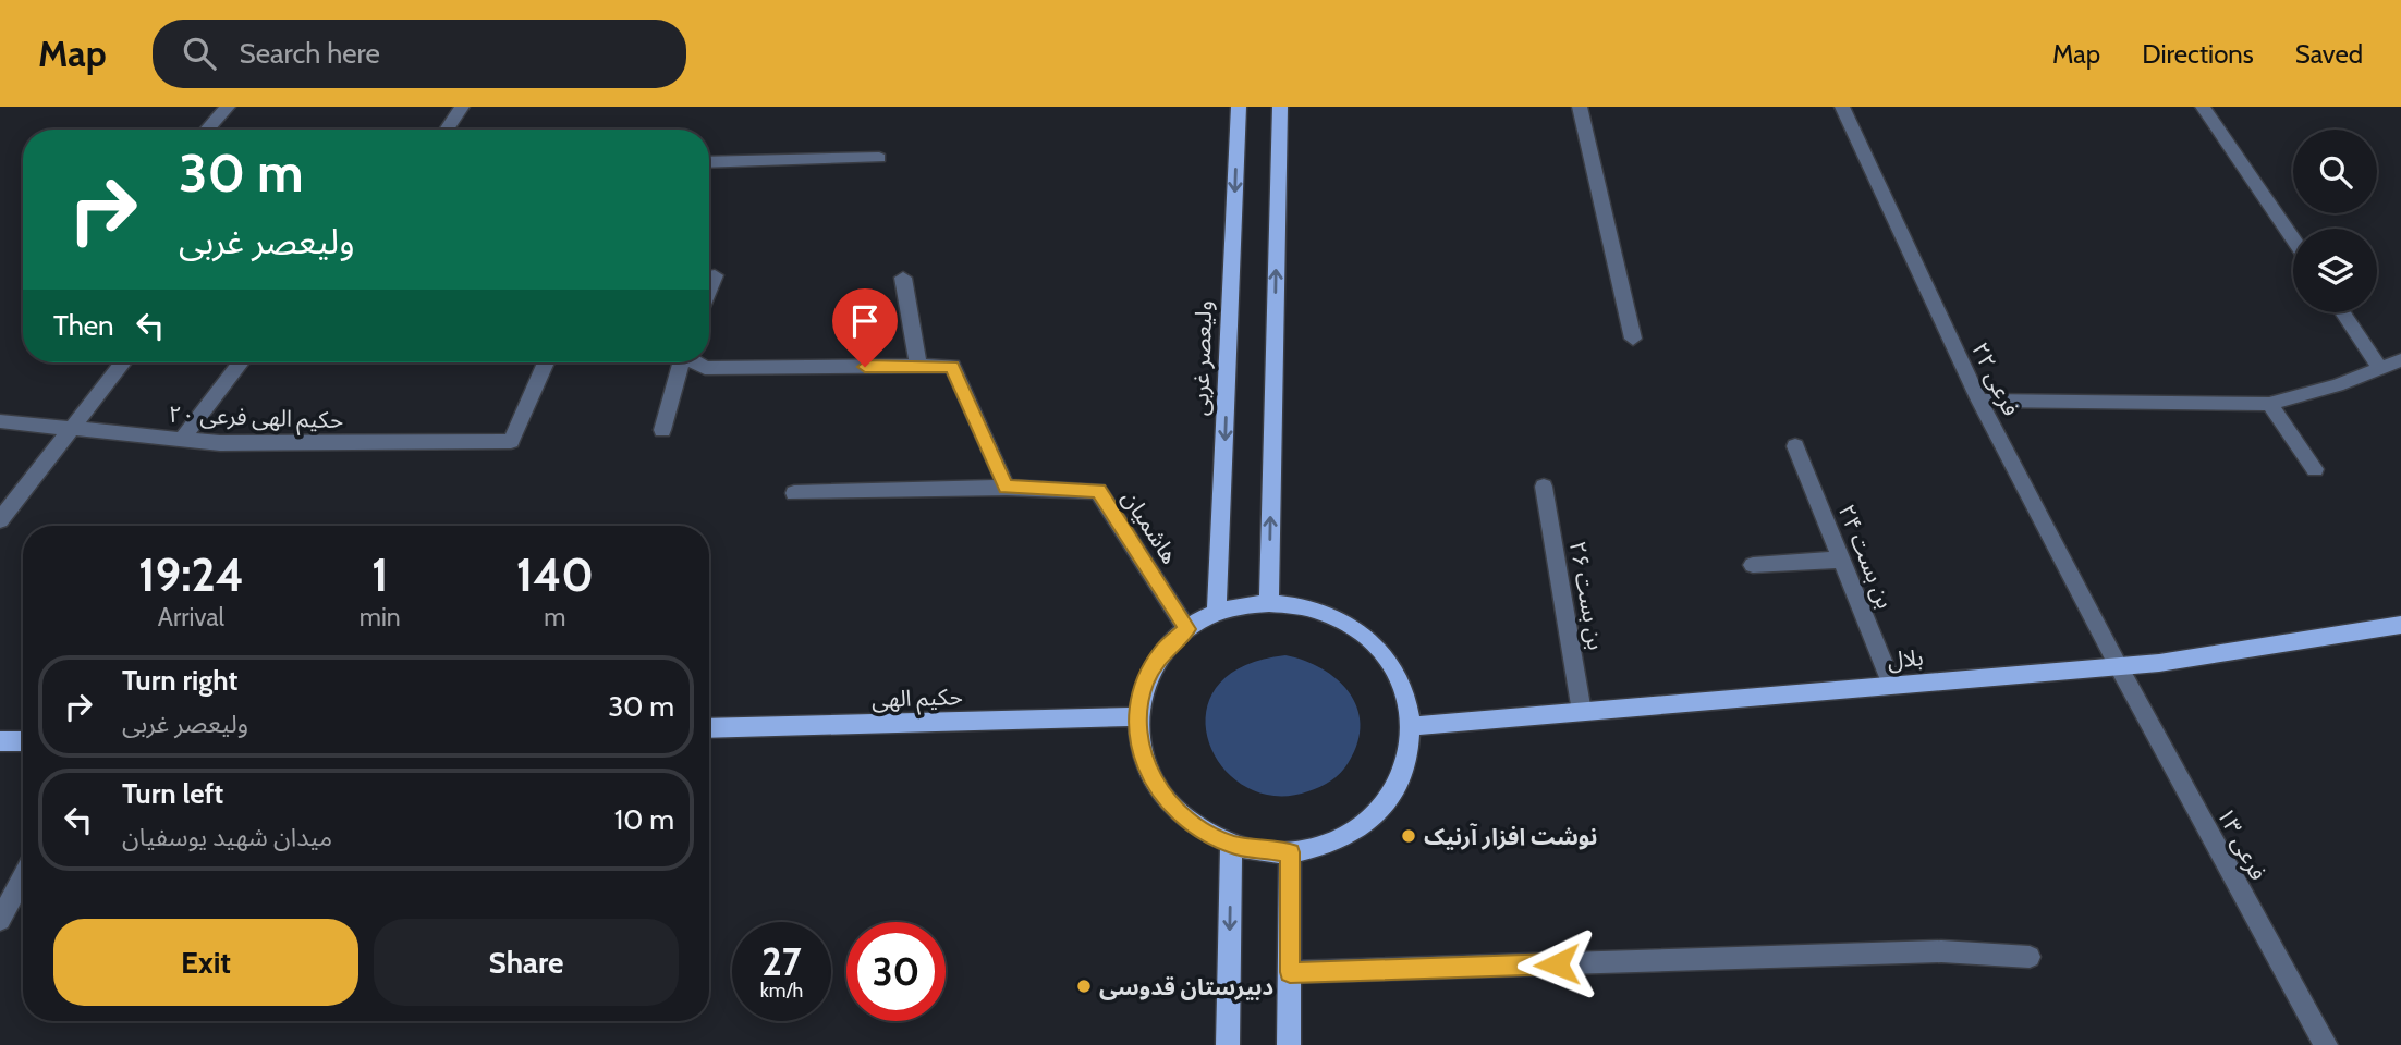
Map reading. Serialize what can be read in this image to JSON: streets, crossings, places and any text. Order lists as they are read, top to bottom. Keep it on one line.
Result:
{"streets":{"main road":["ولیعصر غربی","بلال","حکیم الهی"],"street":["فرعی ۲۲","حکیم الهی فرعی ۲۰","هاشمیان","بن بست ۲۴","بن بست ۲۶","فرعی ۱۳"]},"crossings":[["ولیعصر غربی","هاشمیان"],["ولیعصر غربی","بلال"],["ولیعصر غربی","حکیم الهی"],["فرعی ۲۲","بلال"],["فرعی ۲۲","فرعی ۱۳"],["هاشمیان","بلال"],["هاشمیان","حکیم الهی"],["بن بست ۲۴","بلال"],["بن بست ۲۶","بلال"],["بلال","حکیم الهی"],["بلال","فرعی ۱۳"]],"places":["نوشت افزار آرنیک","دبیرستان قدوسی"],"page":{"header":"Map","search":"Search here","nav":["Map","Directions","Saved"],"turn":["30 m","ولیعصر غربی"],"then":"Then","eta":["19:24","Arrival","1","min","140","m"],"list":[{"name":"Turn right","note":"ولیعصر غربی","value":"30 m"},{"name":"Turn left","note":"میدان شهید یوسفیان","value":"10 m"}],"buttons":["Exit","Share"],"speed":"27 km/h","limit":"30"}}
